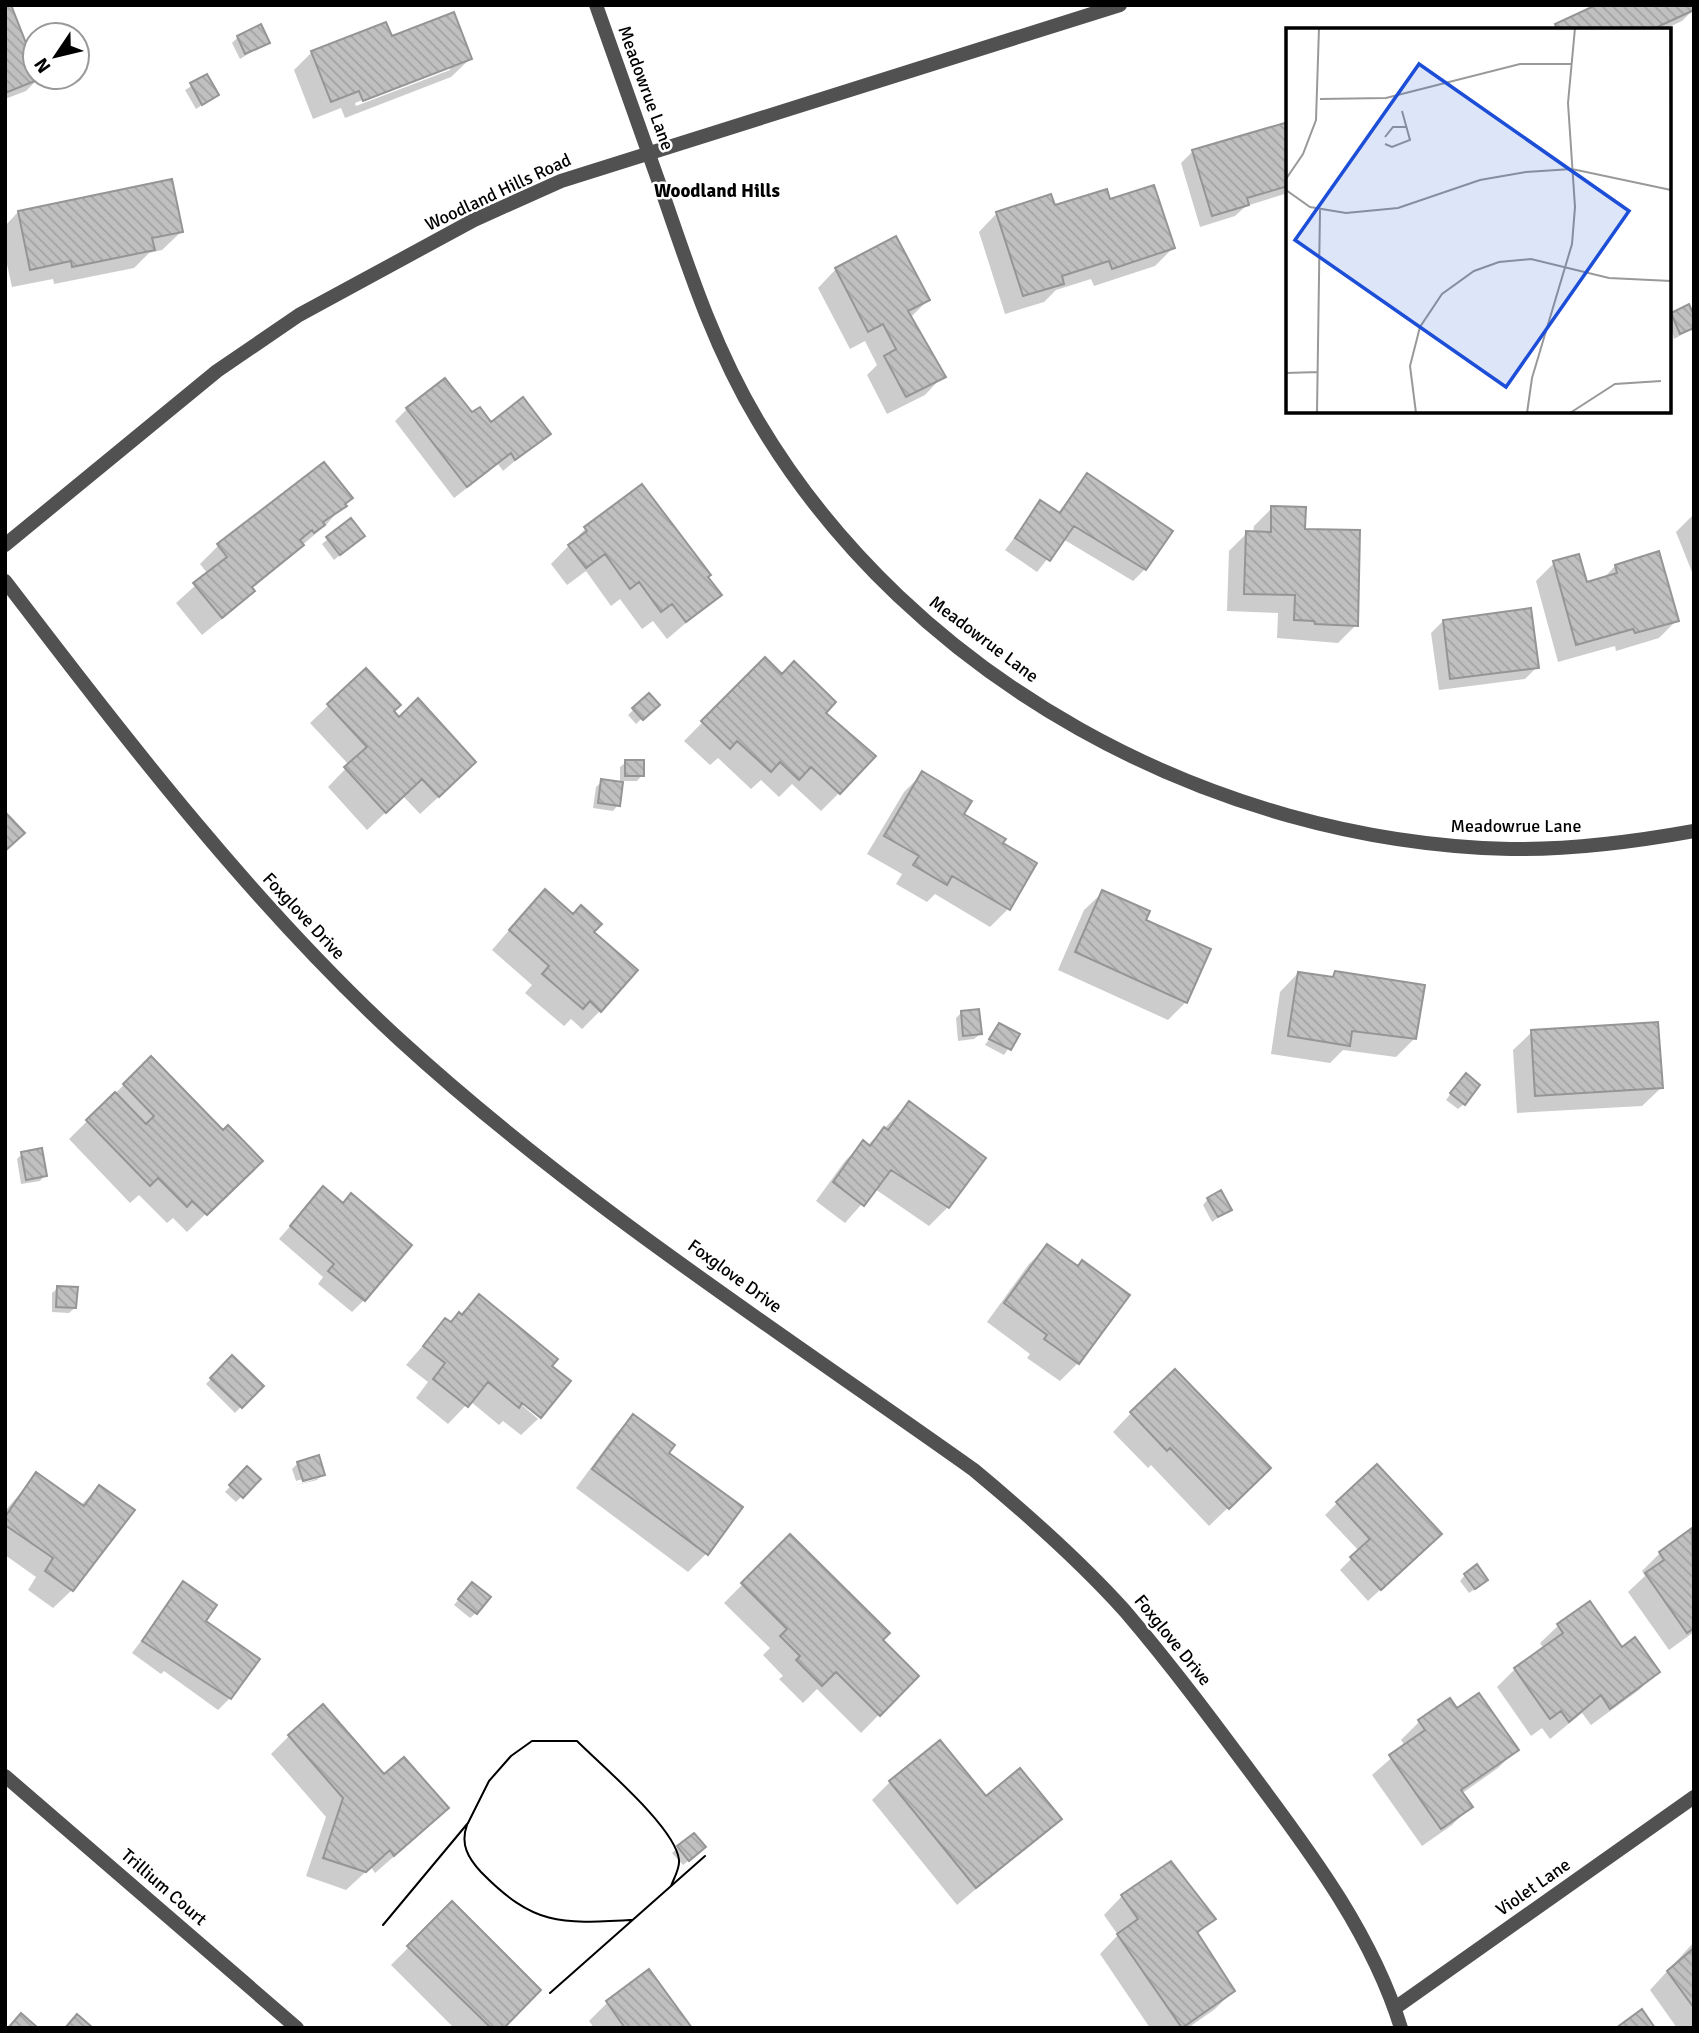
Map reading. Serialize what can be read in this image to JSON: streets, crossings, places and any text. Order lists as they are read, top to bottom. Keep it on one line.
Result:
{"streets":{"street":["Meadowrue Lane","Woodland Hills Road","Foxglove Drive","Trillium Court","Violet Lane"]},"crossings":[["Meadowrue Lane","Woodland Hills Road"],["Foxglove Drive","Violet Lane"]],"districts":["Woodland Hills"],"north":"bottom left"}
